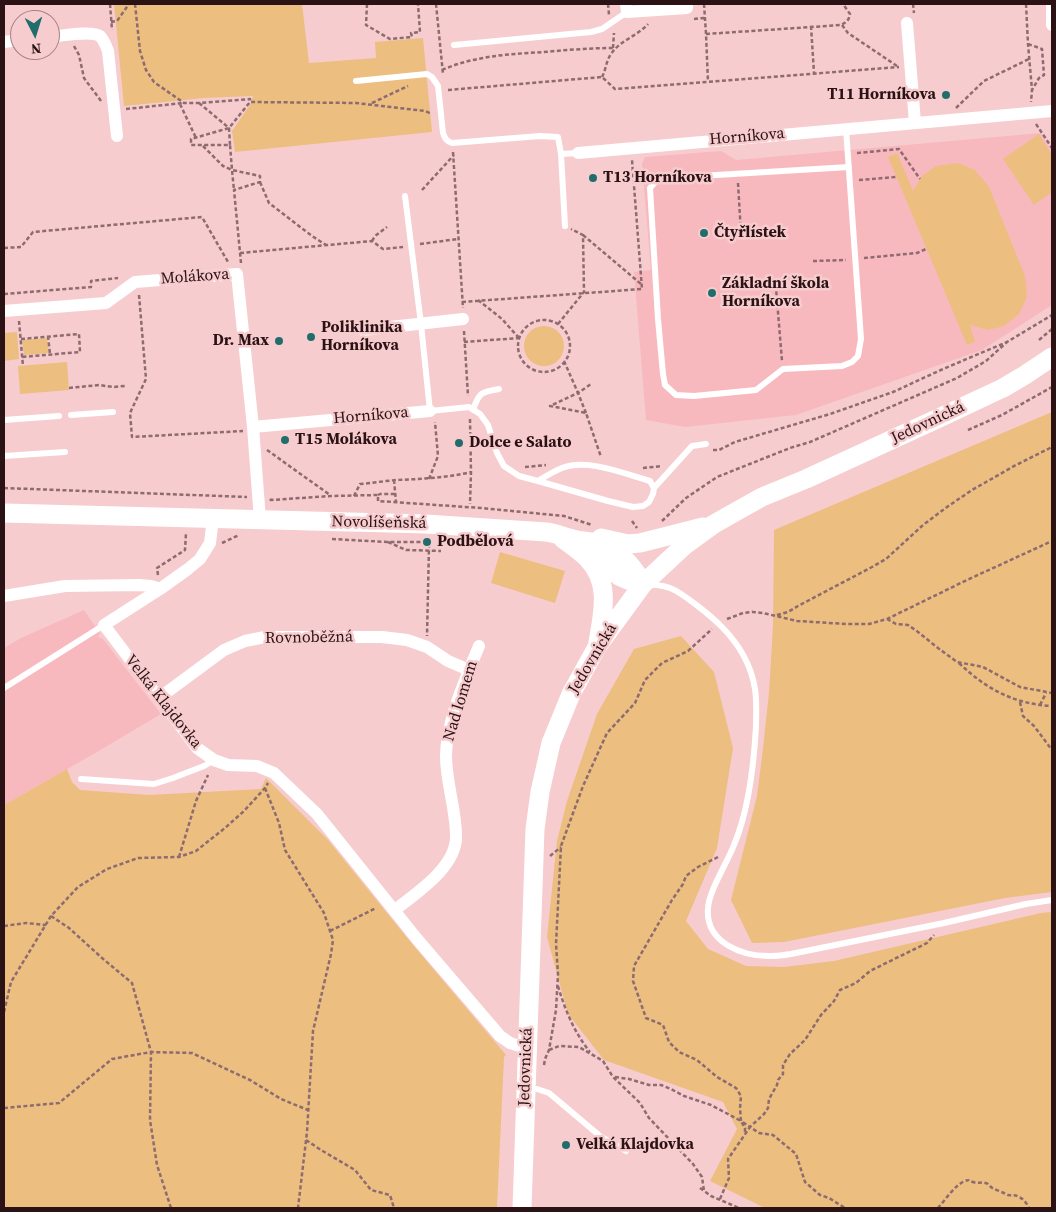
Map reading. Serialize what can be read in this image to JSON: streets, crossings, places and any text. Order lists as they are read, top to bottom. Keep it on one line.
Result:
{"streets":{"main road":["Jedovnická","Novolíšeňská"],"street":["Horníkova","Molákova","Rovnoběžná","Nad lomem","Velká Klajdovka"]},"crossings":[["Horníkova","Molákova"],["Molákova","Novolíšeňská"],["Jedovnická","Novolíšeňská"],["Jedovnická","Velká Klajdovka"],["Rovnoběžná","Nad lomem"],["Rovnoběžná","Velká Klajdovka"],["Nad lomem","Velká Klajdovka"]],"places":["T11 Horníkova","T13 Horníkova","Čtyřlístek","Základní škola Horníkova","Poliklinika Horníkova","Dr. Max","T15 Molákova","Dolce e Salato","Podbělová","Velká Klajdovka"],"north":"bottom"}
